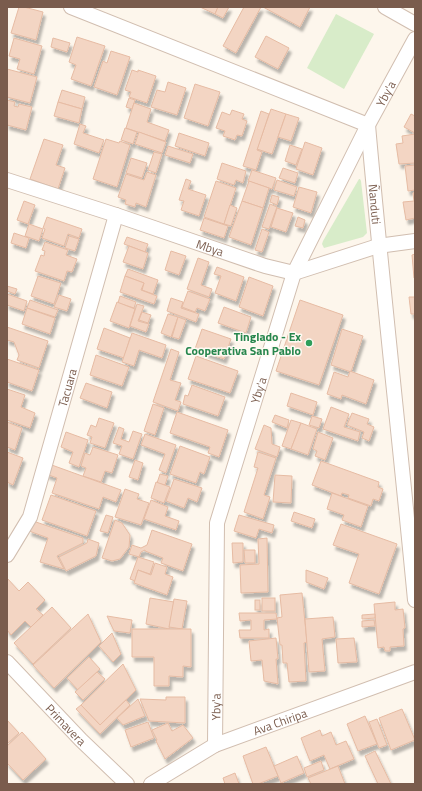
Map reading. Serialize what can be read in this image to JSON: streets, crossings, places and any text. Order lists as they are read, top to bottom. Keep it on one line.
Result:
{"streets":{"street":["Yby'a","Ñanduti","Mbya","Tacuara","Ava Chiripa","Primavera"]},"crossings":[["Yby'a","Ñanduti"],["Yby'a","Mbya"],["Yby'a","Ava Chiripa"],["Mbya","Tacuara"]],"places":["Tinglado - Ex Cooperativa San Pablo"]}
